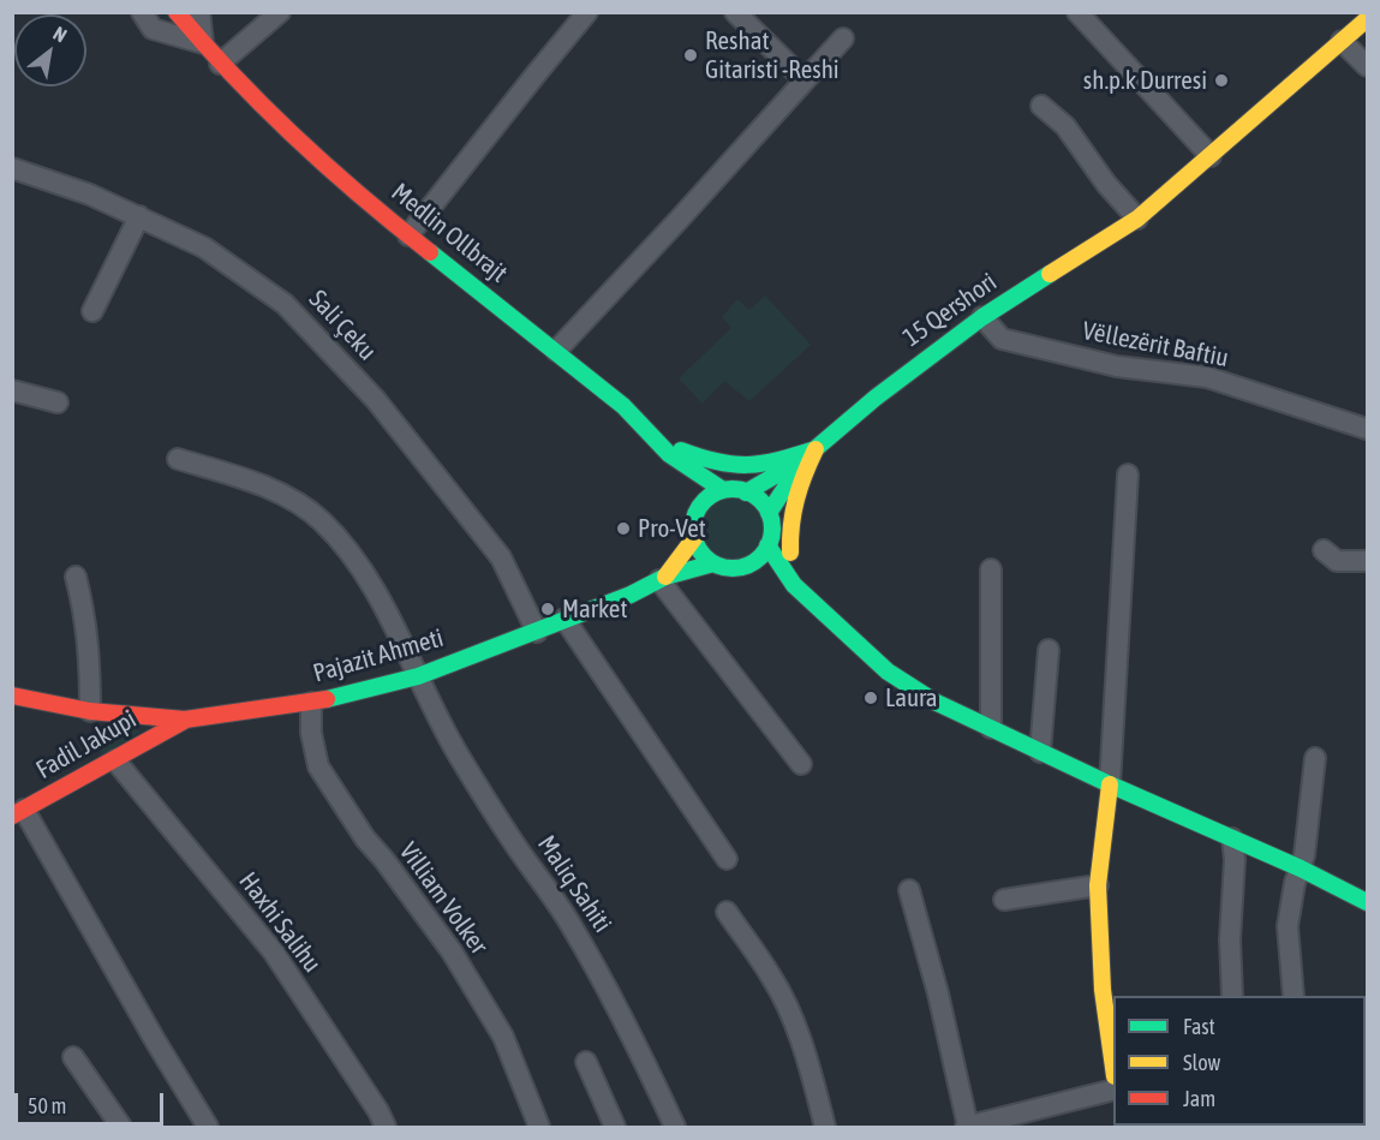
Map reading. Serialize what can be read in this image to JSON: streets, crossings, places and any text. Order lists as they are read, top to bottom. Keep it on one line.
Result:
{"streets":{"main road":["Medlin Ollbrajt","15 Qershori","Pajazit Ahmeti","Fadil Jakupi"],"street":["Sali Çeku","Vëllezërit Baftiu","Maliq Sahiti","Villiam Volker","Haxhi Salihu"]},"crossings":[["Medlin Ollbrajt","15 Qershori"],["Medlin Ollbrajt","Pajazit Ahmeti"],["15 Qershori","Vëllezërit Baftiu"],["15 Qershori","Pajazit Ahmeti"],["Sali Çeku","Pajazit Ahmeti"],["Pajazit Ahmeti","Fadil Jakupi"],["Pajazit Ahmeti","Maliq Sahiti"],["Pajazit Ahmeti","Villiam Volker"],["Fadil Jakupi","Haxhi Salihu"]],"places":["Reshat Gitaristi -Reshi","sh.p.k Durresi","Pro-Vet","Market","Laura"],"legend":["Fast","Slow","Jam"],"scale_bar":"50 m","north":"top right"}
